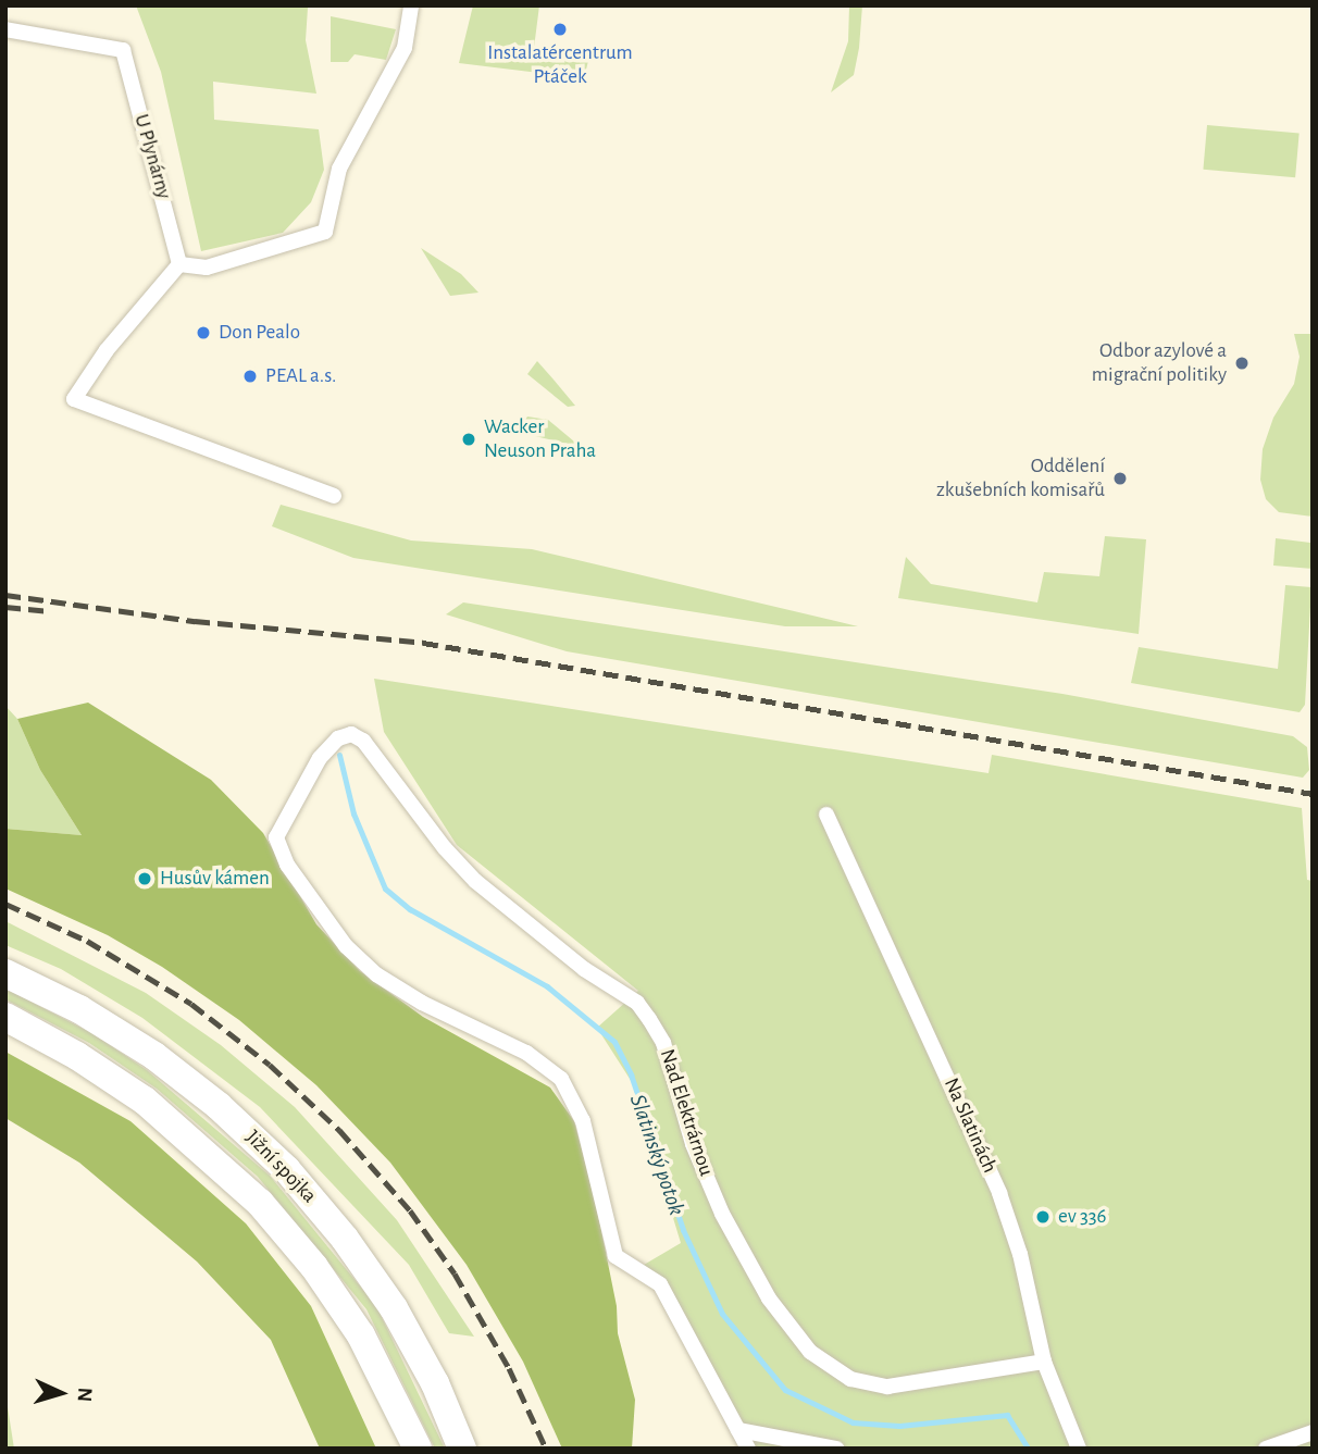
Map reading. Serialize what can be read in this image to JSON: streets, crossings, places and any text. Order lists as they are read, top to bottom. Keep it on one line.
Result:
{"streets":{"highway":["Jižní spojka"],"street":["U Plynárny","Nad Elektrárnou","Na Slatinách"]},"crossings":[["Nad Elektrárnou","Na Slatinách"]],"water":["Slatinský potok"],"places":["Instalatércentrum Ptáček","Don Pealo","Odbor azylové a migrační politiky","PEAL a.s.","Wacker Neuson Praha","Oddělení zkušebních komisařů","Husův kámen","ev 336"],"north":"right"}
